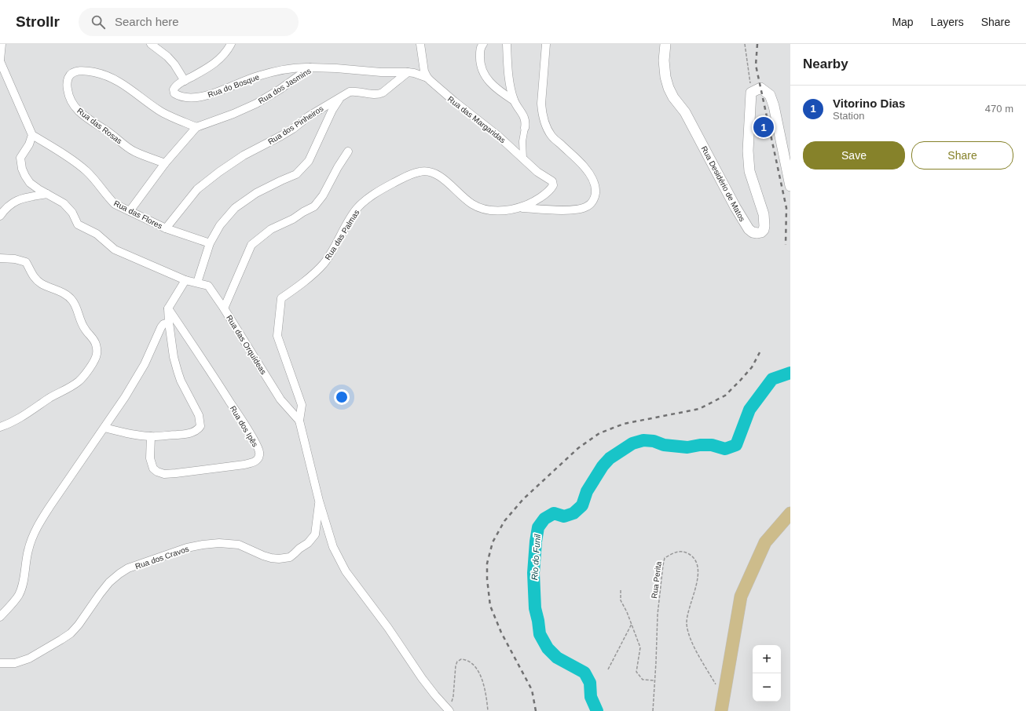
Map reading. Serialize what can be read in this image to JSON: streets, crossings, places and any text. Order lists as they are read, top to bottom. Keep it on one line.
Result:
{"streets":{"street":["Rua do Bosque","Rua dos Jasmins","Rua das Margaridas","Rua dos Pinheiros","Rua das Rosas","Rua Desidério de Matos","Rua das Flores","Rua das Palmas","Rua das Orquídeas","Rua dos Ipês","Rua dos Cravos"],"path":["Rua Perita"]},"crossings":[["Rua do Bosque","Rua dos Jasmins"],["Rua dos Jasmins","Rua das Margaridas"],["Rua dos Jasmins","Rua dos Pinheiros"],["Rua dos Jasmins","Rua das Rosas"],["Rua dos Jasmins","Rua das Flores"],["Rua das Margaridas","Rua das Palmas"],["Rua dos Pinheiros","Rua das Flores"],["Rua das Flores","Rua das Orquídeas"],["Rua das Palmas","Rua das Orquídeas"],["Rua das Palmas","Rua dos Cravos"]],"water":["Rio do Funil"],"page":{"header":"Strollr","search":"Search here","nav":["Map","Layers","Share"],"heading":"Nearby","list":[{"mark":"1","name":"Vitorino Dias","note":"Station","value":"470 m"}],"pins":"1","buttons":["Save","Share"],"map_buttons":["+","−"]}}
